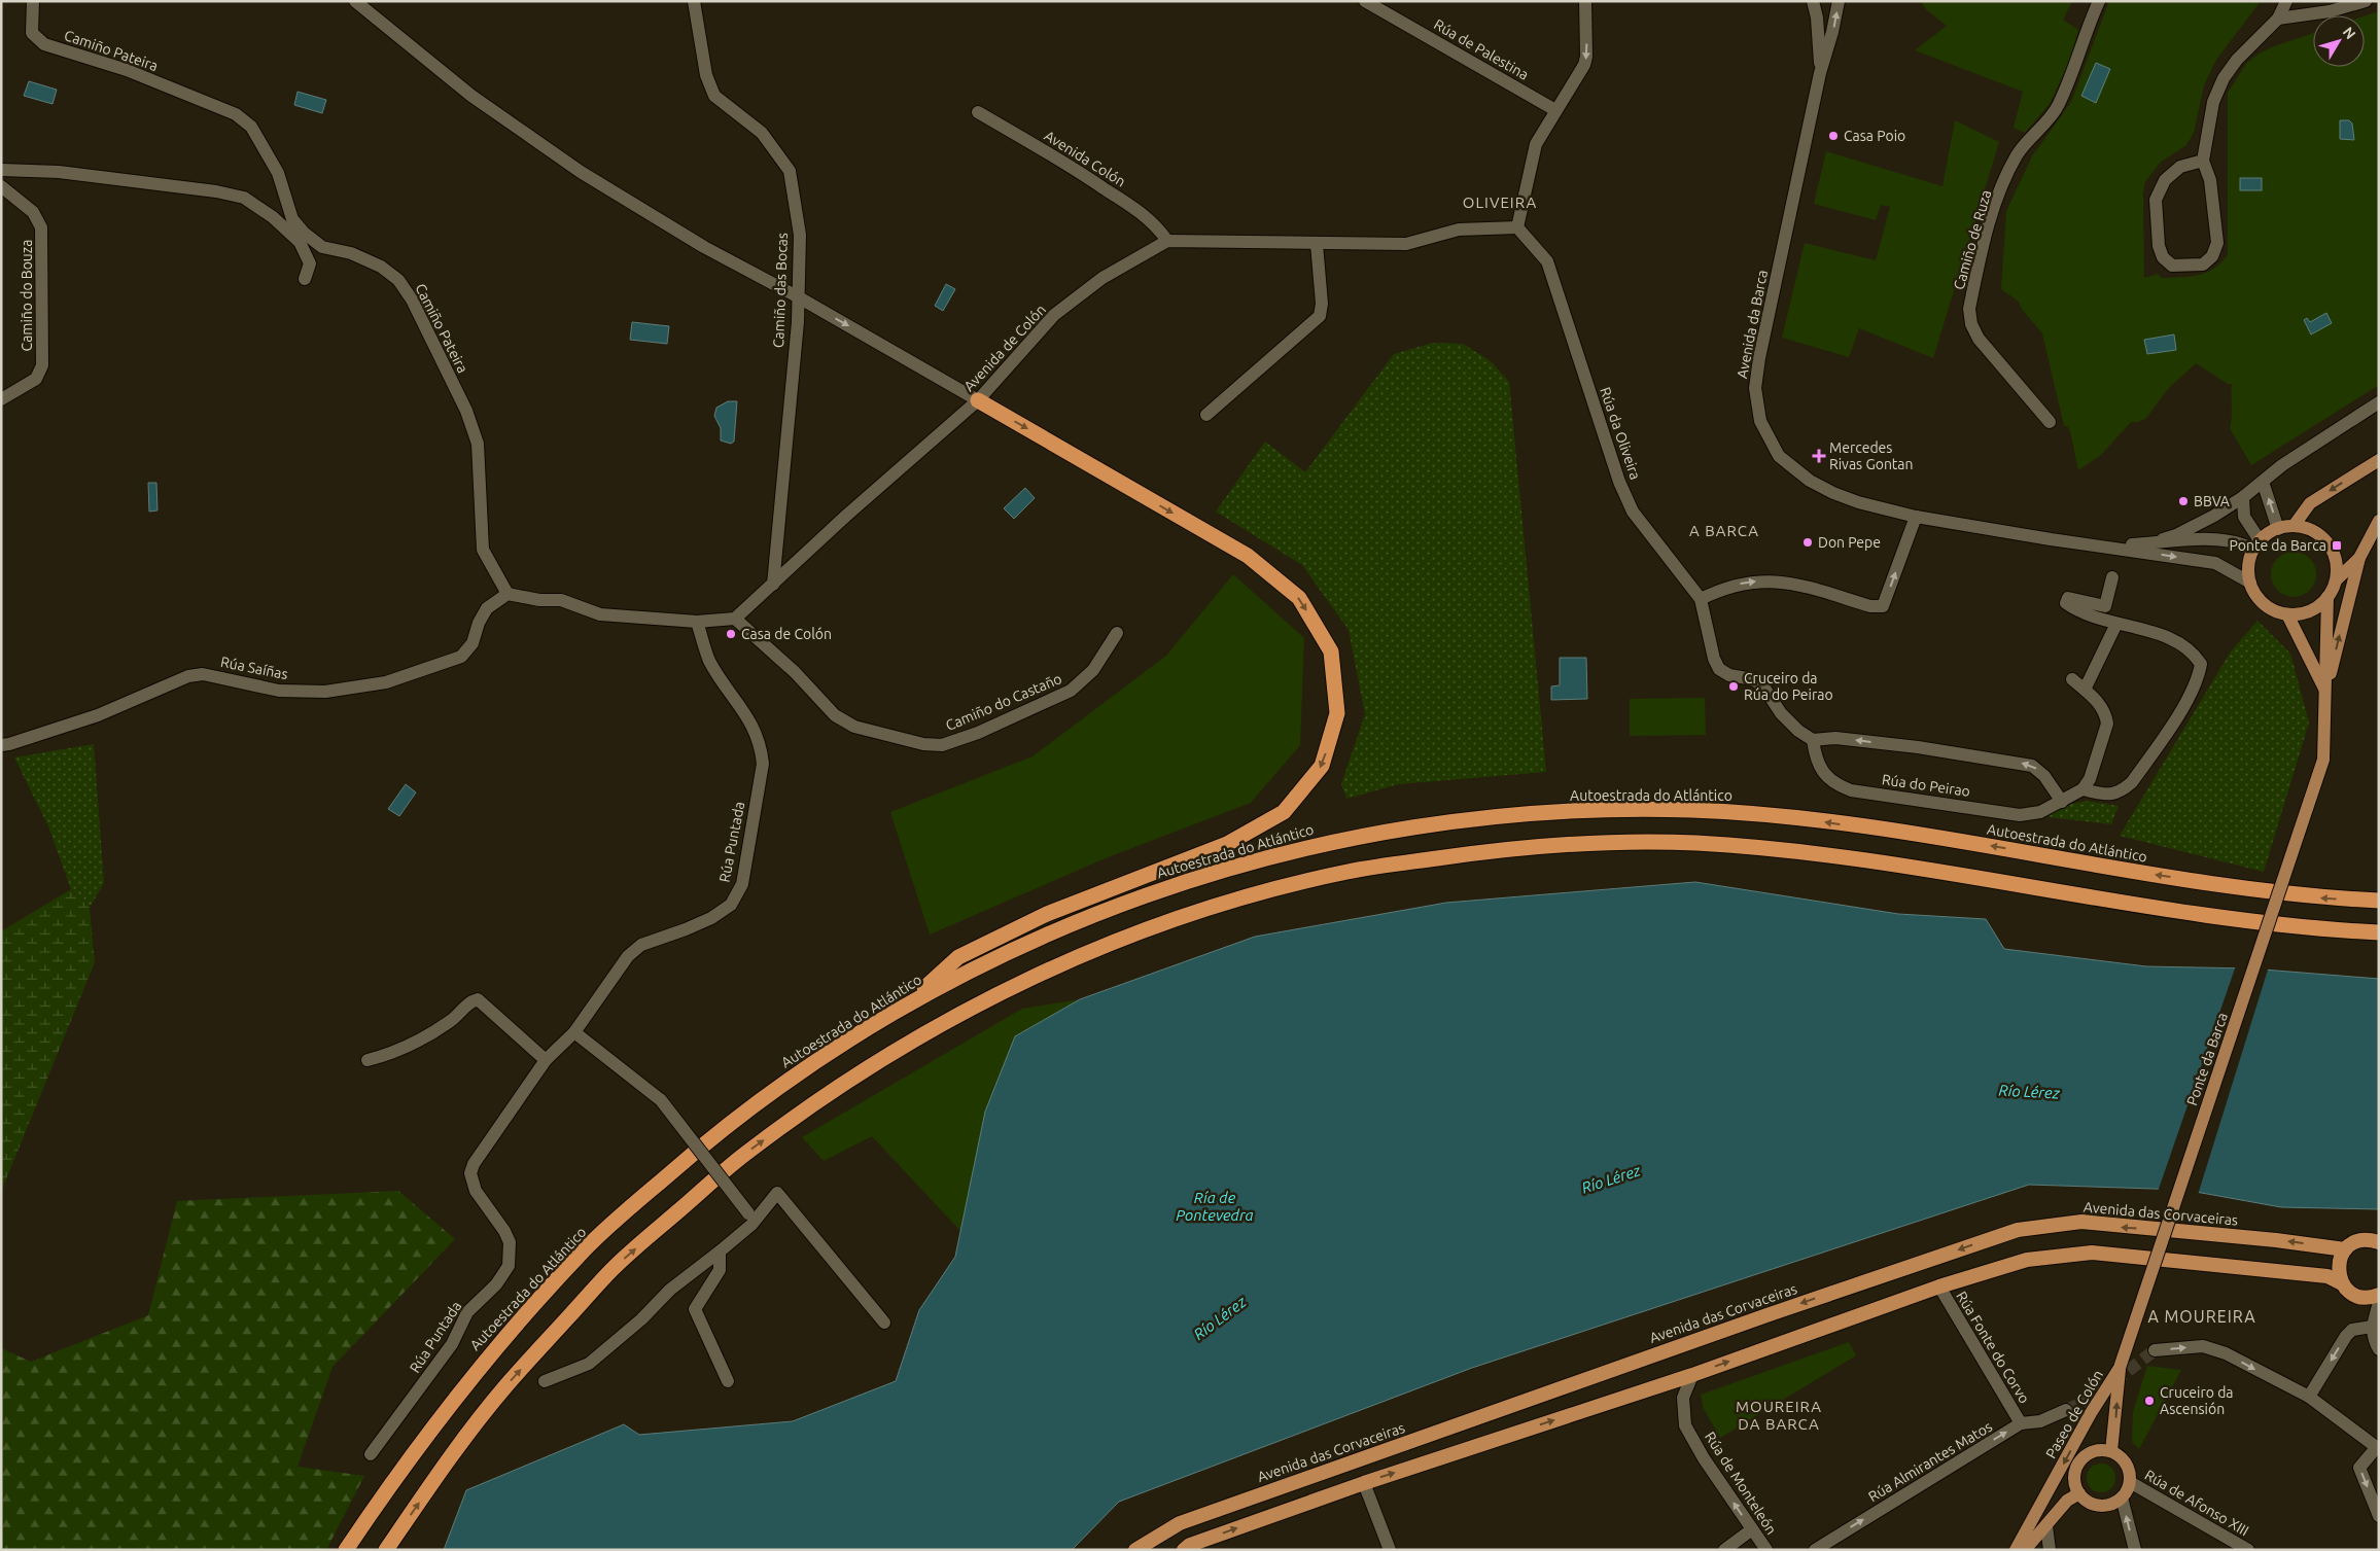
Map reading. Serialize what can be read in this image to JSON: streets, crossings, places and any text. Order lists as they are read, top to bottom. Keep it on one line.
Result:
{"streets":{"highway":["Autoestrada do Atlántico","Avenida das Corvaceiras"],"main road":["Ponte da Barca","Paseo de Colón"],"street":["Rúa de Palestina","Camiño Pateira","Avenida Colón","Camiño de Ruza","Camiño das Bocas","Camiño do Bouza","Avenida da Barca","Avenida de Colón","Rúa da Oliveira","Rúa Saíñas","Camiño do Castaño","Rúa do Peirao","Rúa Puntada","Rúa Fonte do Corvo","Rúa Almirantes Matos","Rúa de Monteleón","Rúa de Afonso XIII"]},"crossings":[["Camiño Pateira","Rúa Saíñas"],["Avenida Colón","Avenida de Colón"],["Camiño das Bocas","Avenida de Colón"],["Avenida de Colón","Camiño do Castaño"],["Ponte da Barca","Paseo de Colón"],["Rúa Fonte do Corvo","Rúa Almirantes Matos"],["Paseo de Colón","Rúa de Afonso XIII"]],"one_way":["Rúa Almirantes Matos","Rúa de Monteleón"],"districts":["OLIVEIRA","A BARCA","A MOUREIRA","MOUREIRA DA BARCA"],"water":["Río Lérez","Ría de Pontevedra"],"places":{"other":["Casa Poio","BBVA","Don Pepe","Casa de Colón","Cruceiro da Rúa do Peirao","Cruceiro da Ascensión"],"health":["Mercedes Rivas Gontan"],"transit":["Ponte da Barca"]},"north":"top right"}
